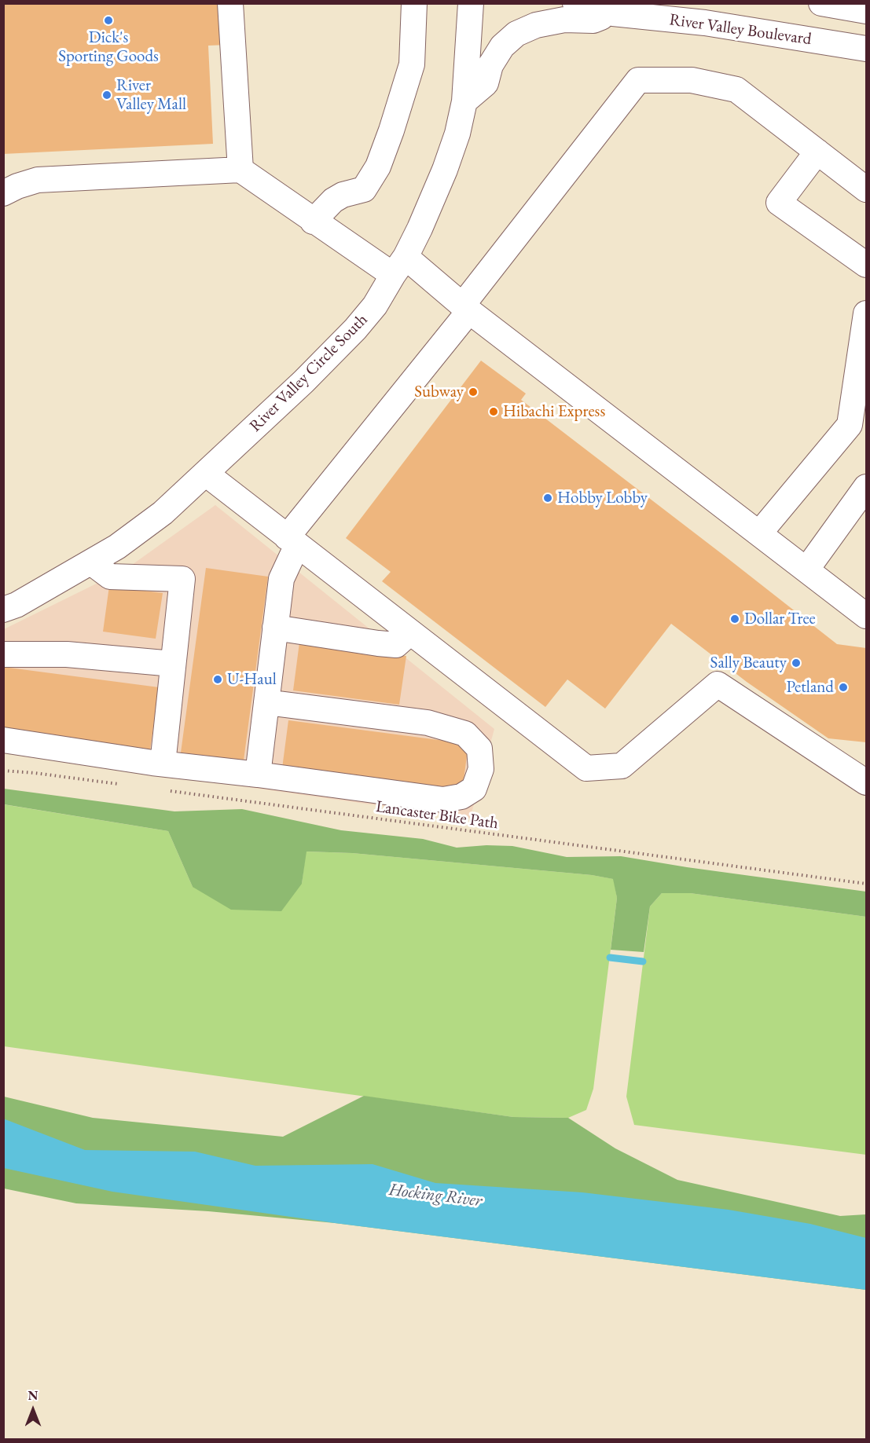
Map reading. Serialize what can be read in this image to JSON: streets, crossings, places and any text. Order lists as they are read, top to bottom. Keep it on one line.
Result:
{"streets":{"street":["River Valley Boulevard","River Valley Circle South"],"path":["Lancaster Bike Path"]},"crossings":[["River Valley Boulevard","River Valley Circle South"]],"water":["Hocking River"],"places":["Dick's Sporting Goods","River Valley Mall","Subway","Hibachi Express","Hobby Lobby","Dollar Tree","Sally Beauty","U-Haul","Petland"],"north":"top"}
